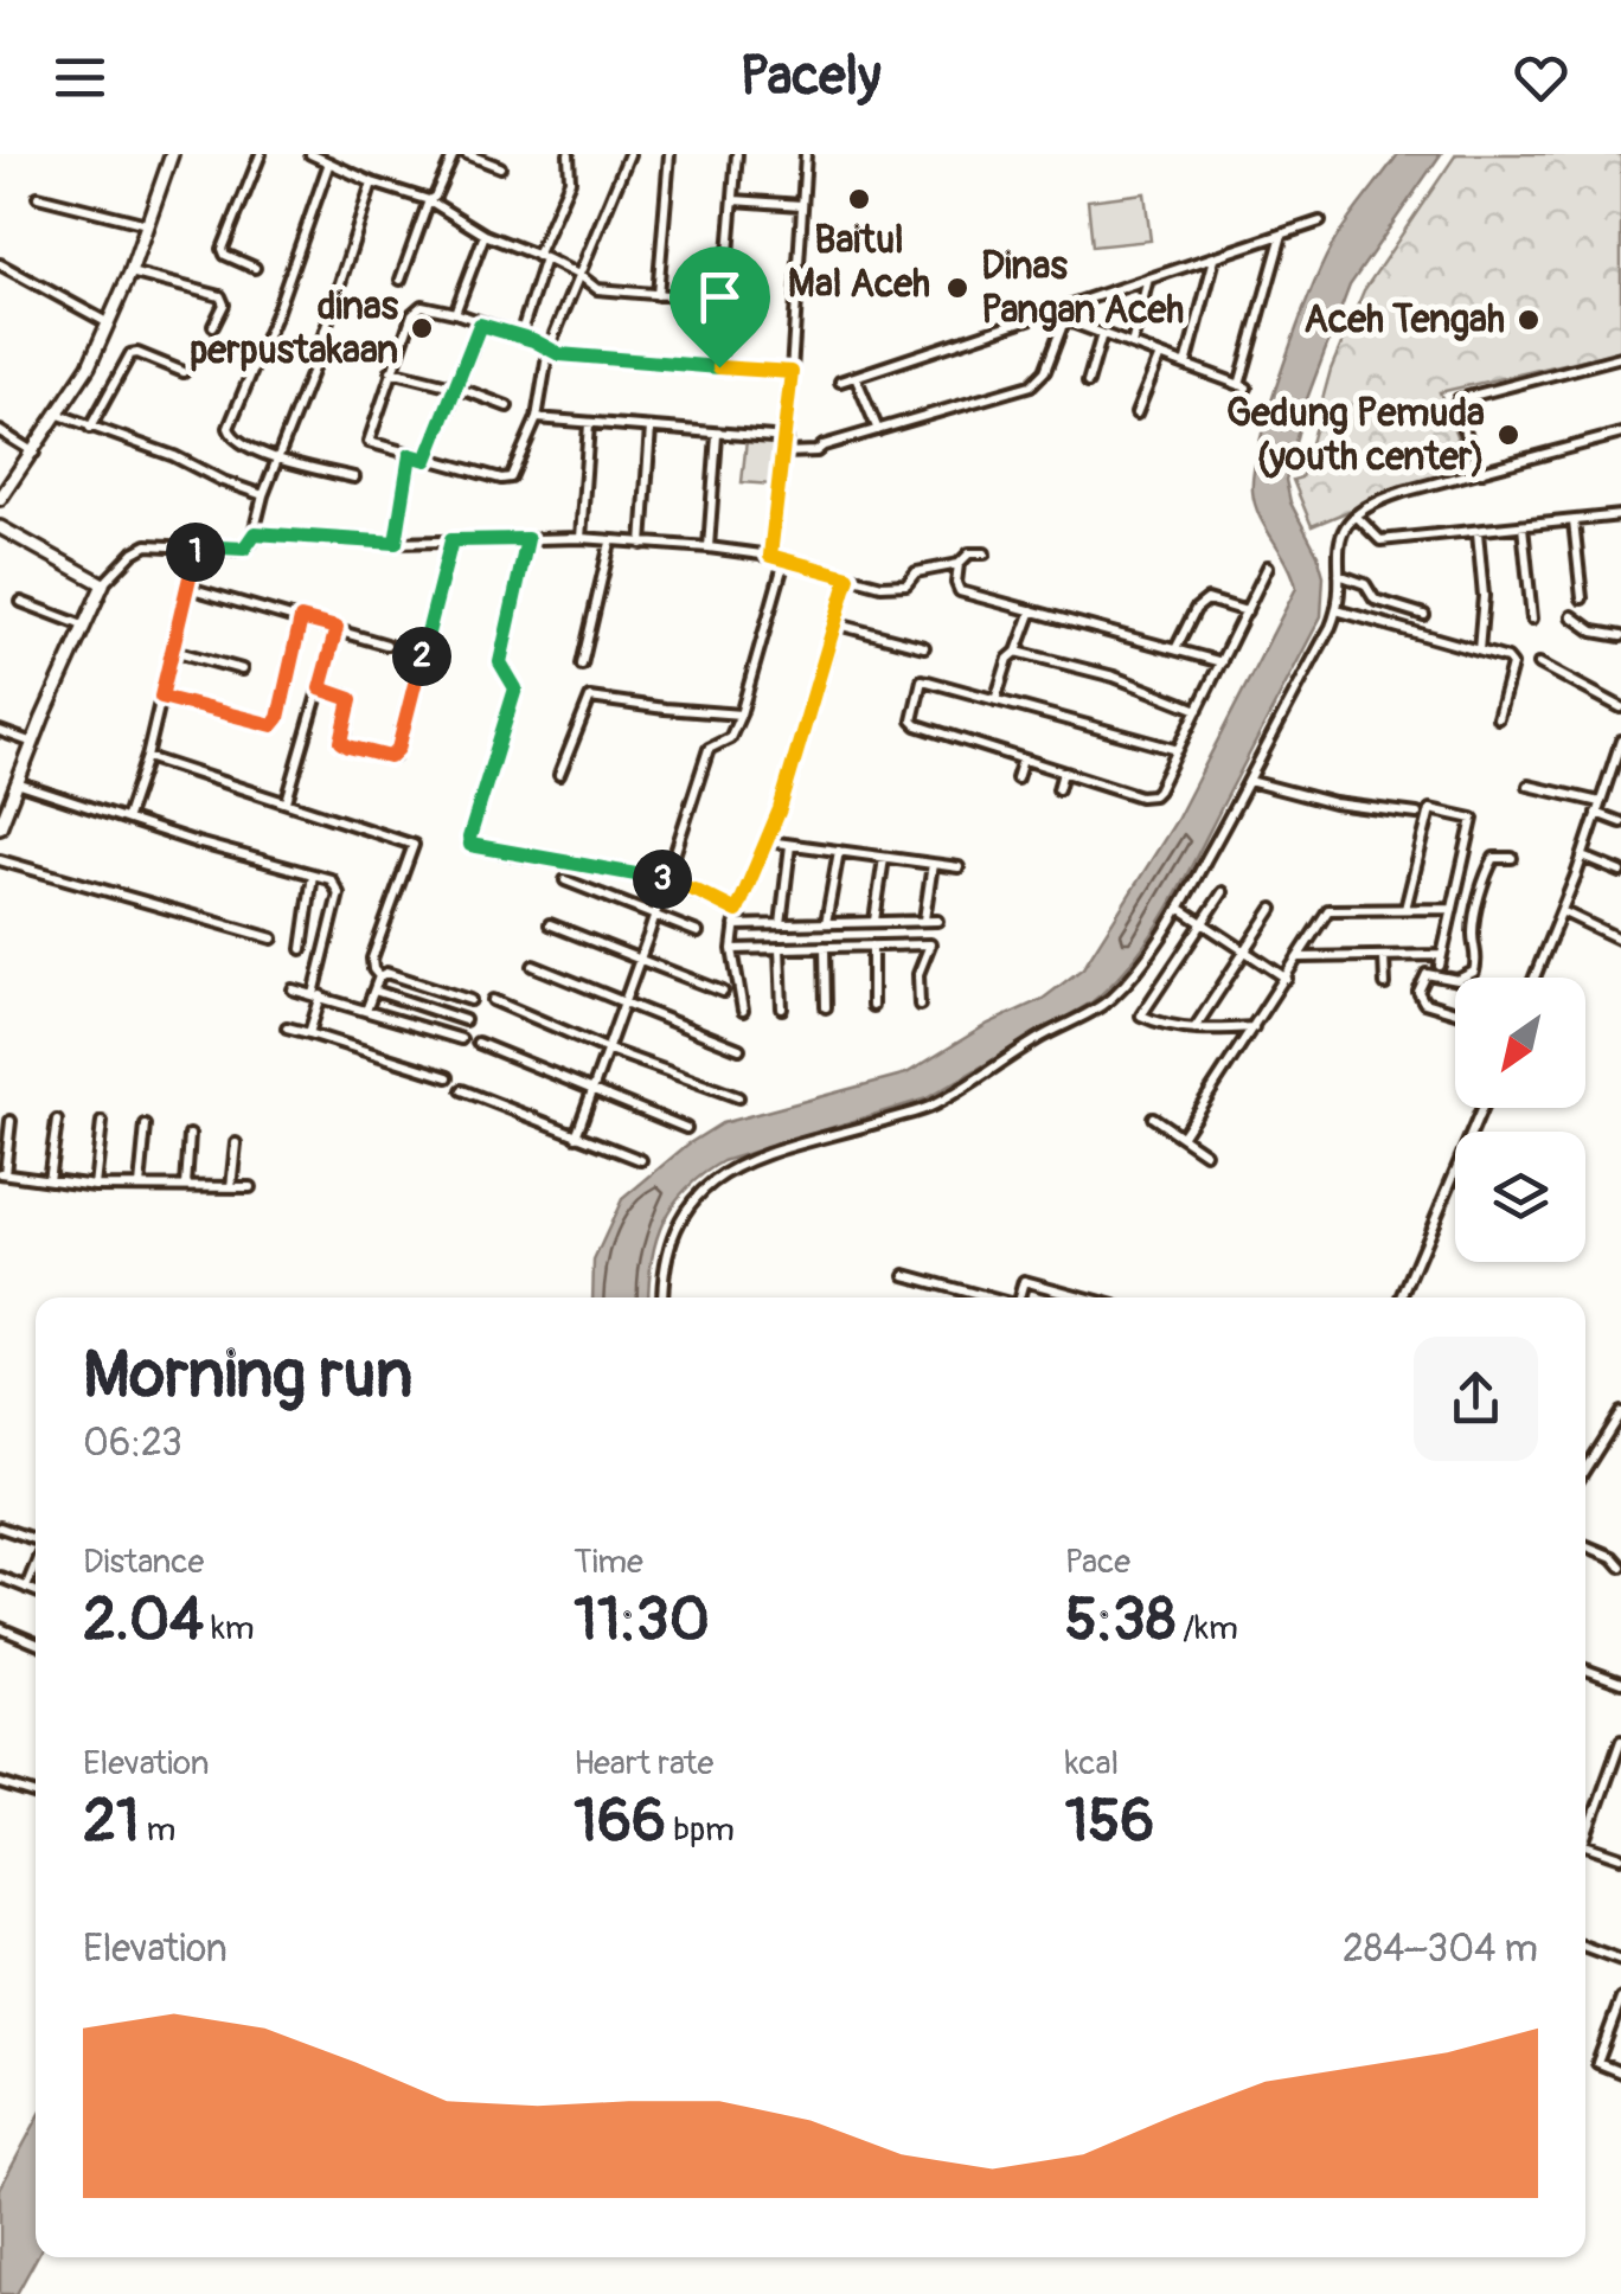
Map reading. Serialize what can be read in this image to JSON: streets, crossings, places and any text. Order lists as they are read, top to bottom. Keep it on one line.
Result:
{"places":["Baitul Mal Aceh","Dinas Pangan Aceh","Aceh Tengah","dinas perpustakaan","Gedung Pemuda (youth center)"],"north":"bottom left","page":{"header":"Pacely","pins":["1","2","3"],"heading":["Morning run","06:23"],"stats":[["Distance","2.04 km"],["Time","11:30"],["Pace","5:38 /km"],["Elevation","21 m"],["Heart rate","166 bpm"],["kcal","156"]],"chart":["Elevation","284–304 m"]}}
